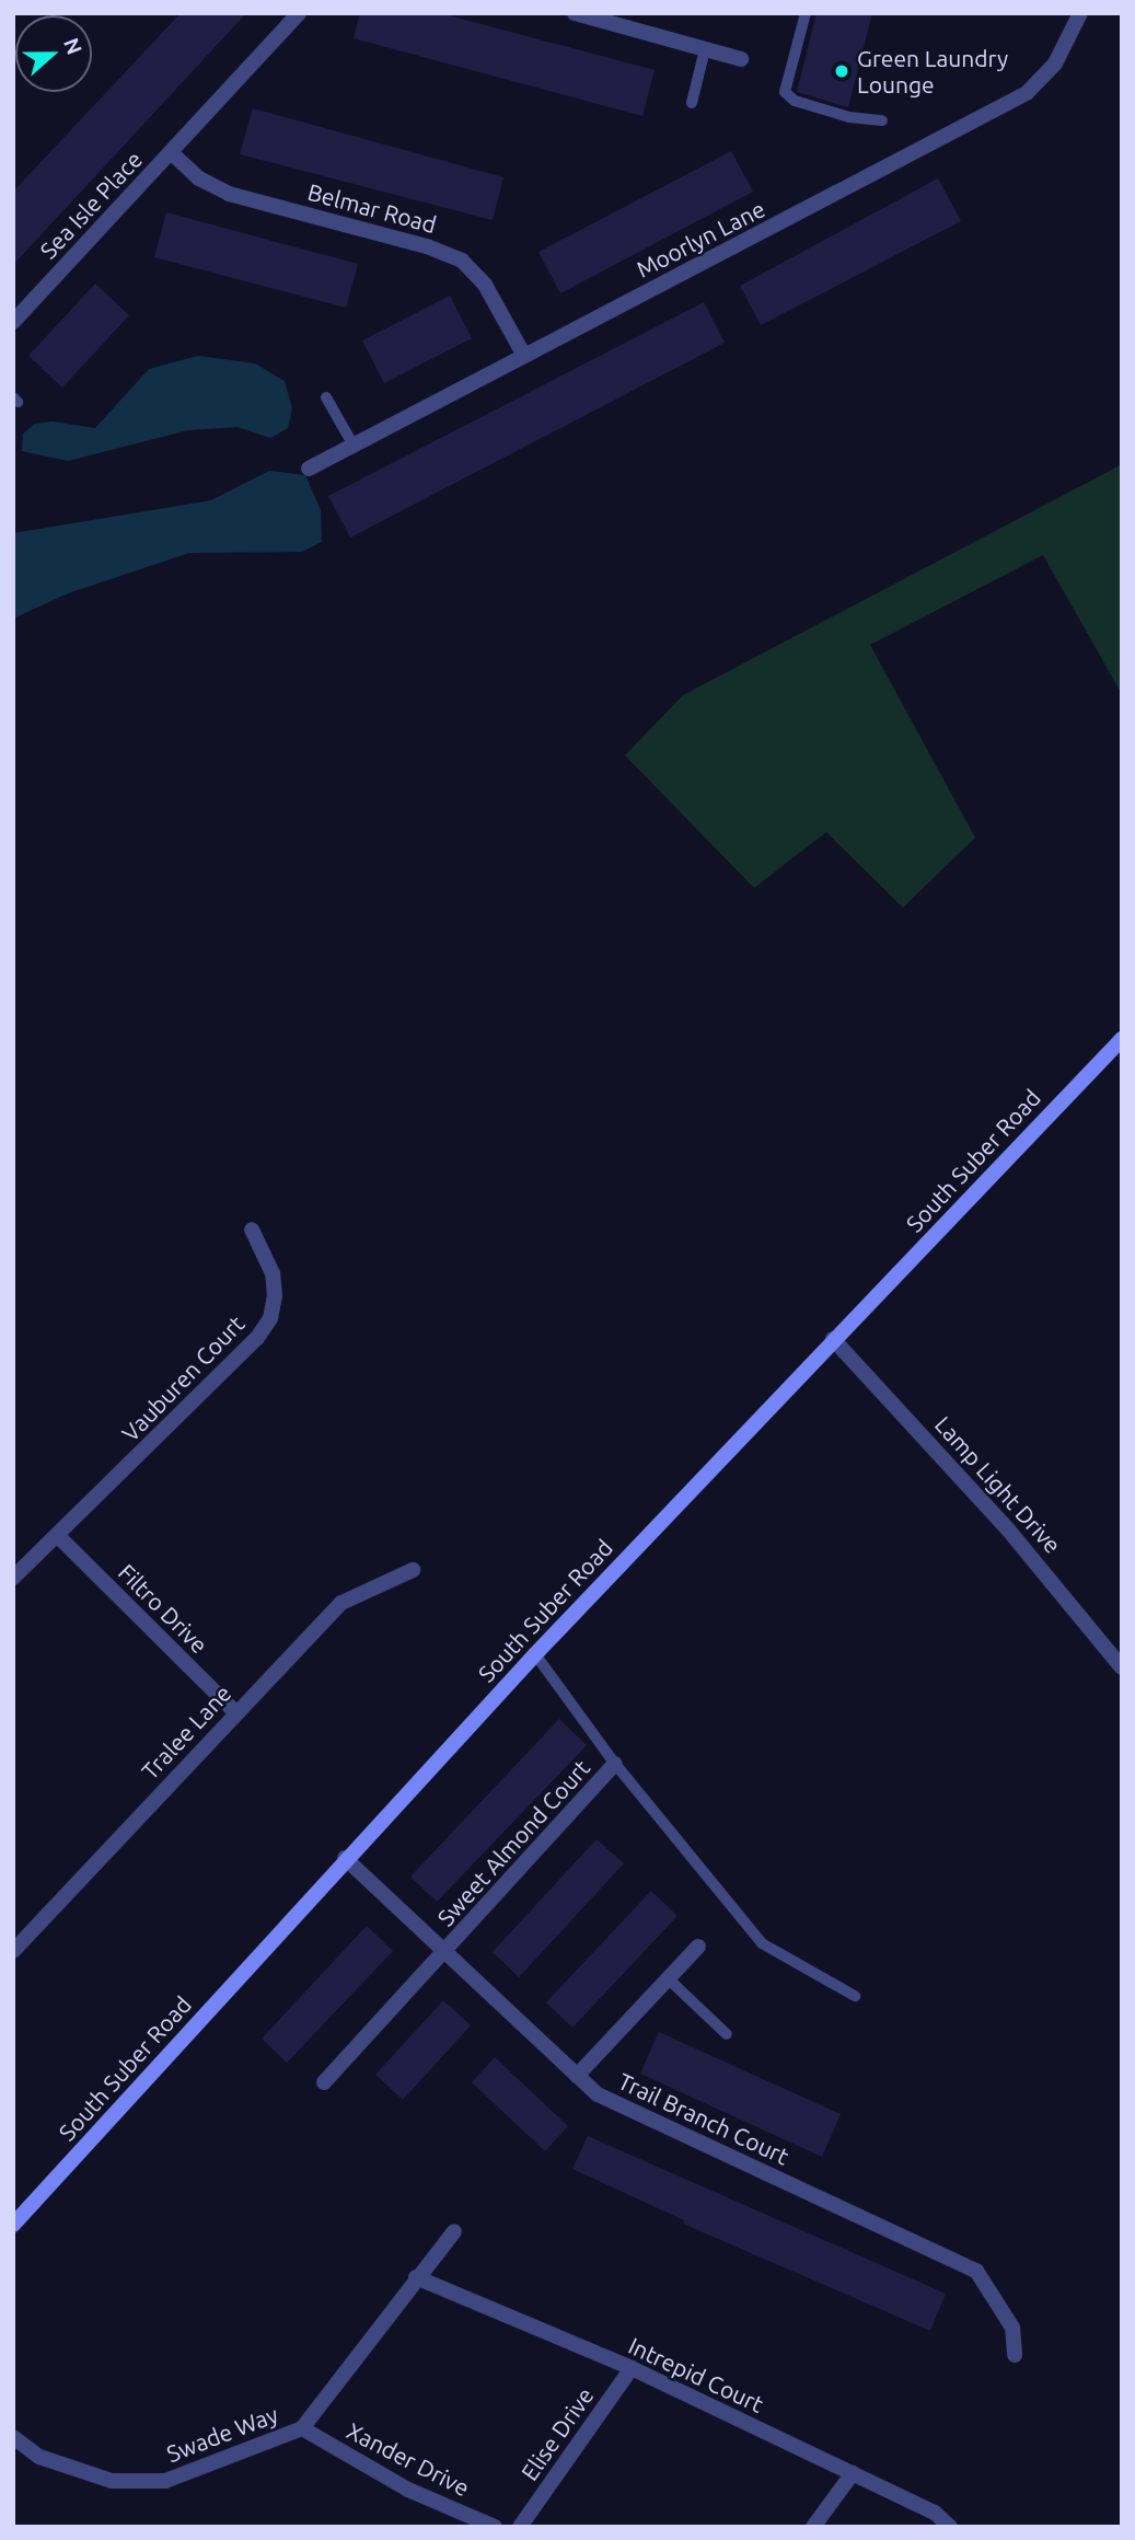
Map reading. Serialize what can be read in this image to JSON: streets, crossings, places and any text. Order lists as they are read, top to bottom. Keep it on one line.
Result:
{"streets":{"street":["Sea Isle Place","Belmar Road","Moorlyn Lane","South Suber Road","Vauburen Court","Lamp Light Drive","Filtro Drive","Tralee Lane","Sweet Almond Court","Trail Branch Court","Intrepid Court","Swade Way","Elise Drive","Xander Drive"]},"crossings":[["Sea Isle Place","Belmar Road"],["Belmar Road","Moorlyn Lane"],["South Suber Road","Lamp Light Drive"],["South Suber Road","Trail Branch Court"],["Vauburen Court","Filtro Drive"],["Filtro Drive","Tralee Lane"],["Sweet Almond Court","Trail Branch Court"],["Intrepid Court","Swade Way"],["Intrepid Court","Elise Drive"],["Swade Way","Xander Drive"]],"places":["Green Laundry Lounge"],"north":"right"}
